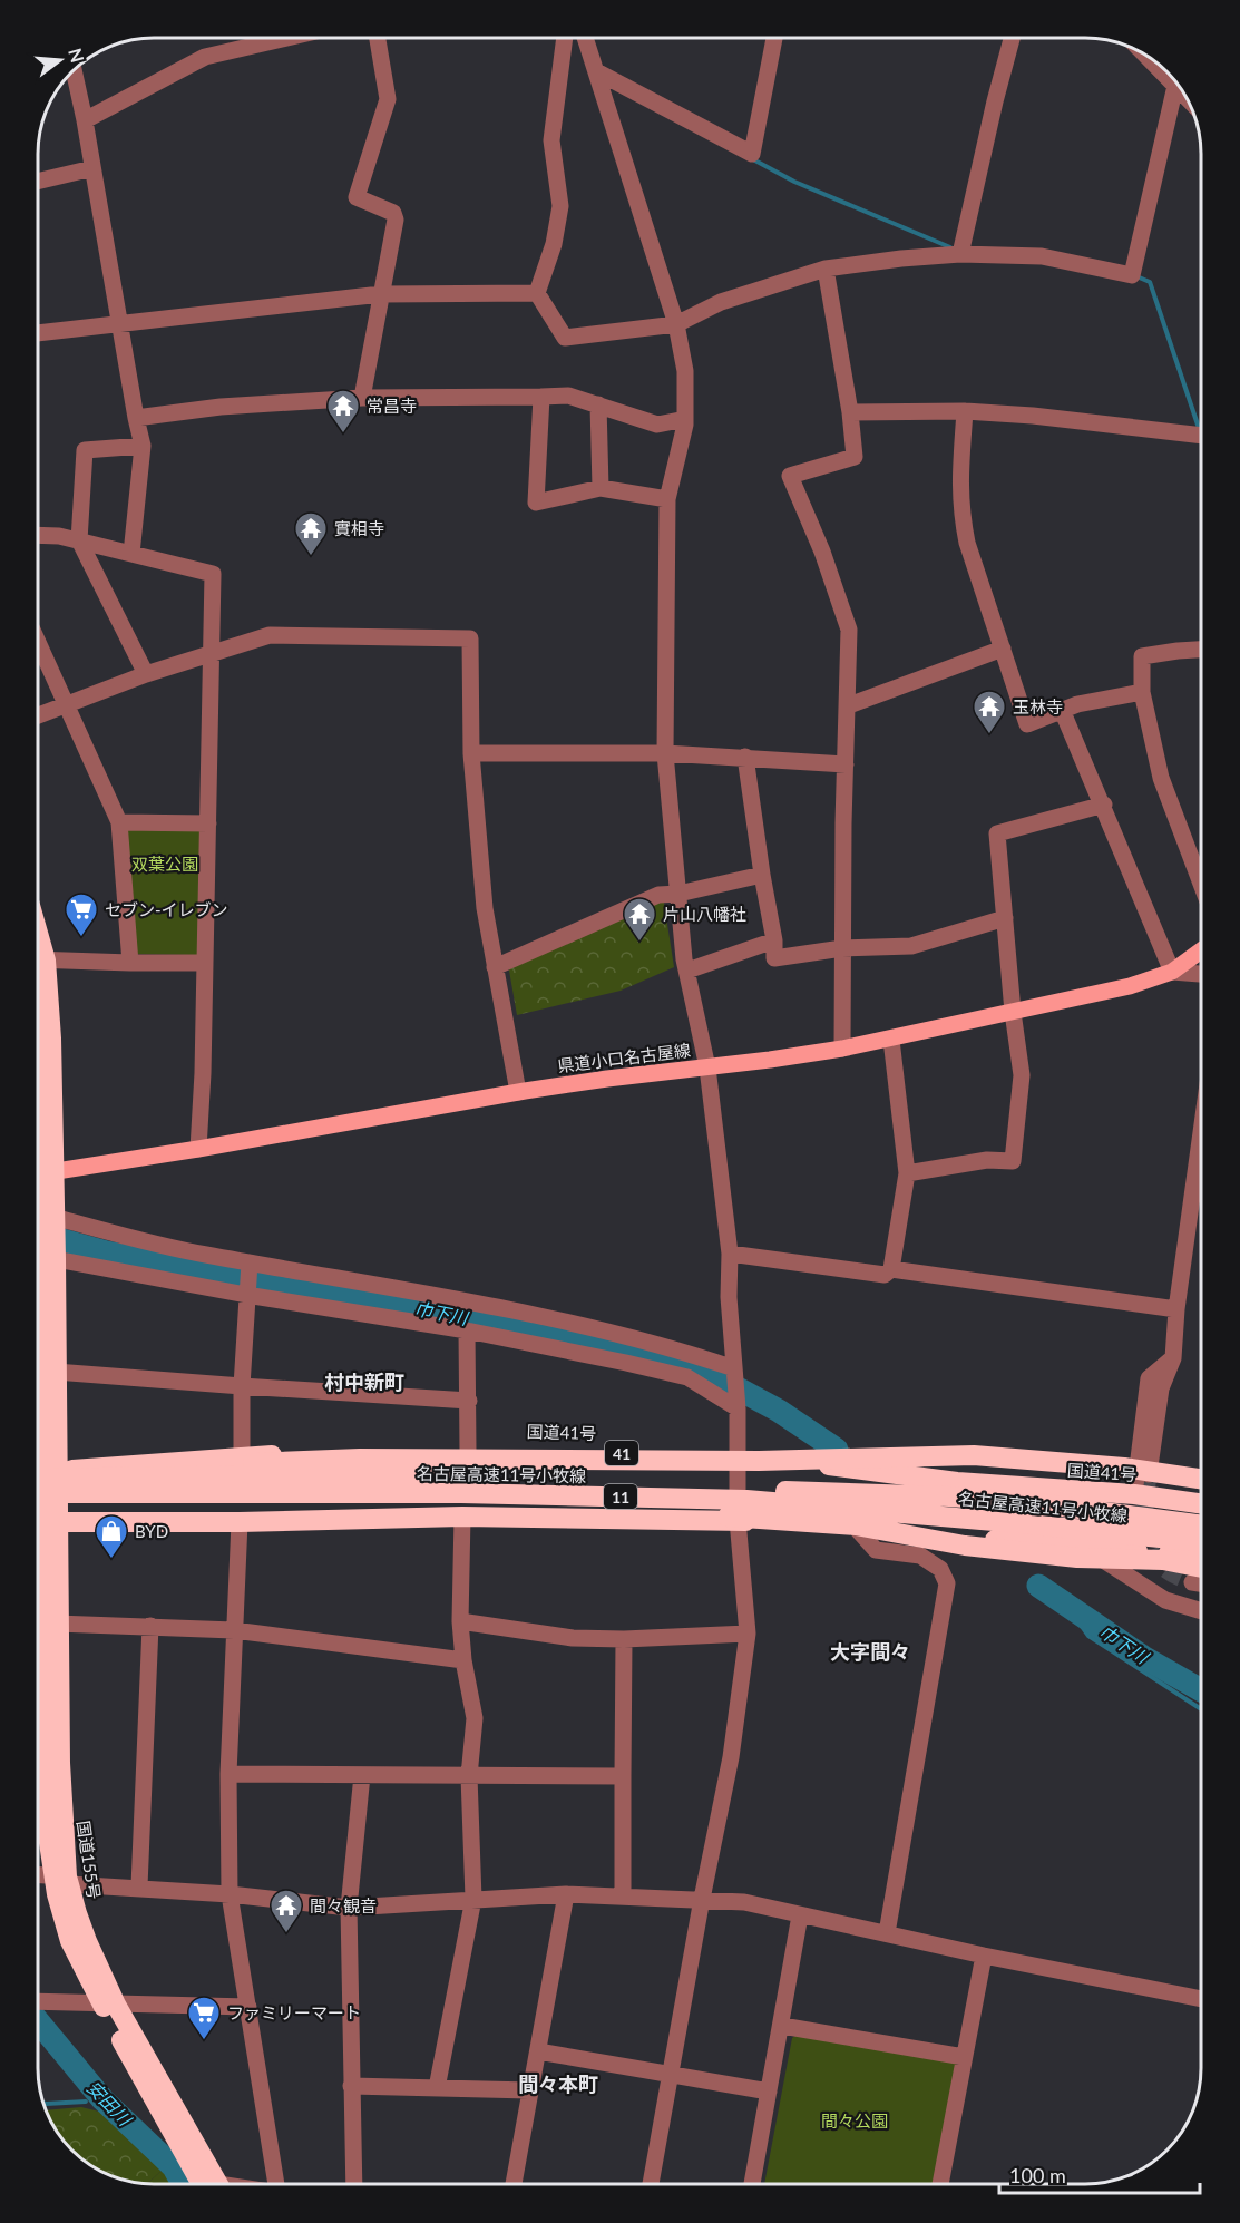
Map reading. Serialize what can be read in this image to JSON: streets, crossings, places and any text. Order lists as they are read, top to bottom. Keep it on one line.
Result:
{"streets":{"highway":["国道41号","41","名古屋高速11号小牧線","11","国道155号"],"main road":["県道小口名古屋線"]},"crossings":[["国道41号","11"]],"districts":["村中新町","大字間々","間々本町"],"water":["巾下川","安田川"],"parks":["双葉公園","間々公園"],"places":{"temple":["常昌寺","實相寺","玉林寺","片山八幡社","間々観音"],"supermarket":["セブン-イレブン","ファミリーマート"],"shop":["BYD"]},"scale_bar":"100 m","north":"right"}
